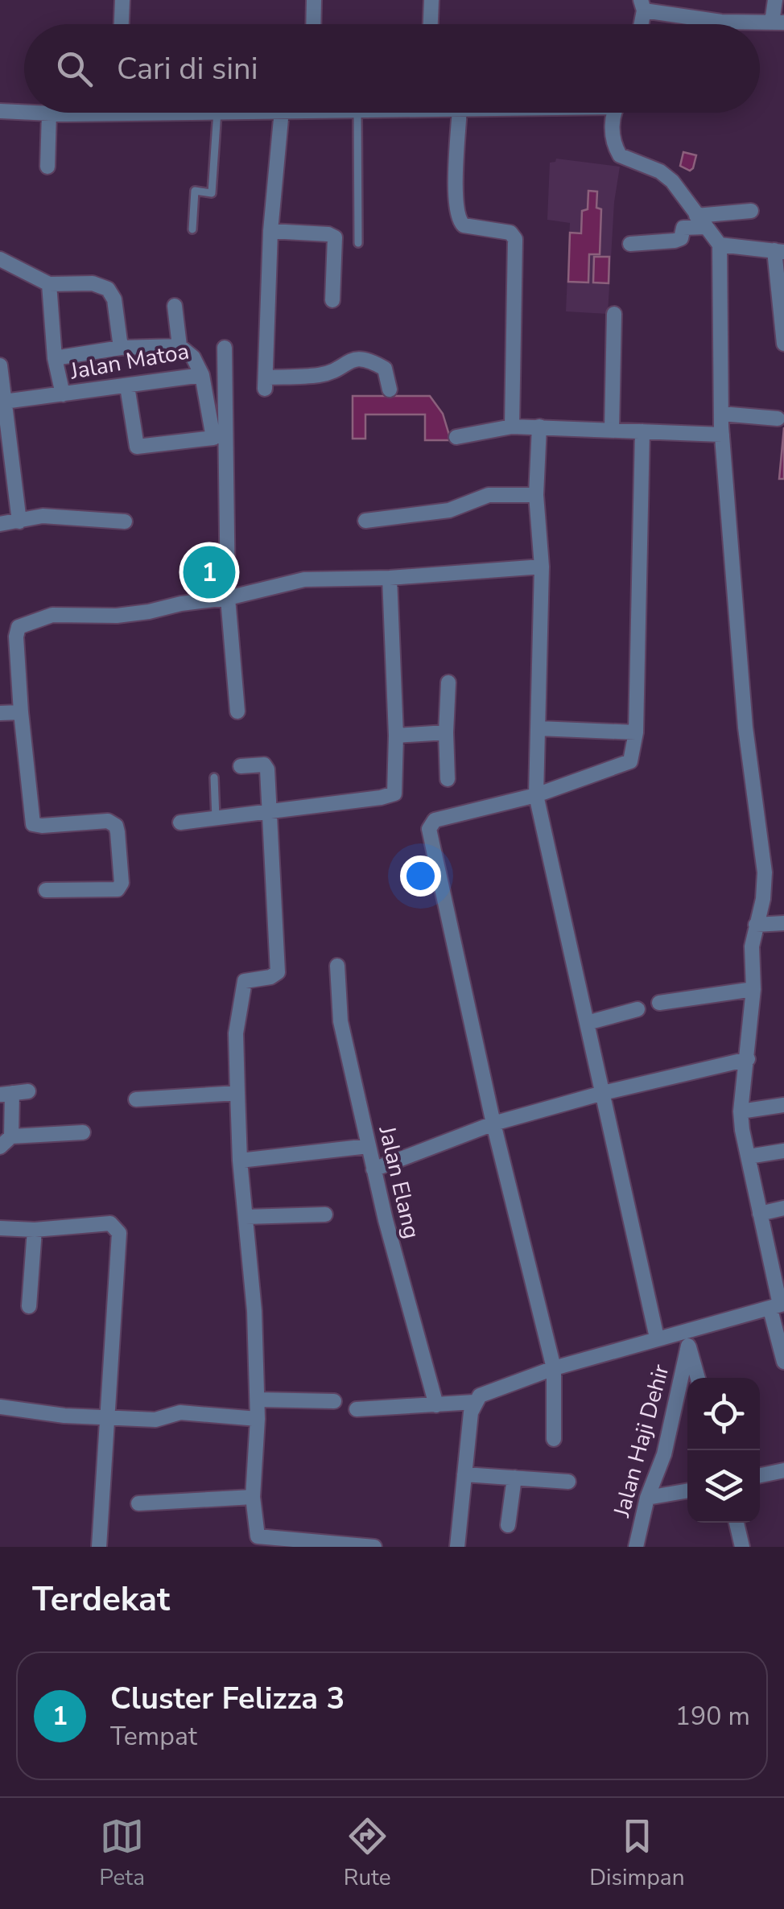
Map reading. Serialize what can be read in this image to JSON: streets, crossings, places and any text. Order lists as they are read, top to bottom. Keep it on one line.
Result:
{"streets":{"street":["Jalan Matoa","Jalan Elang","Jalan Haji Dehir"]},"page":{"search":"Cari di sini","pins":"1","heading":"Terdekat","list":[{"mark":"1","name":"Cluster Felizza 3","note":"Tempat","value":"190 m"}],"nav":["Peta","Rute","Disimpan"]}}
